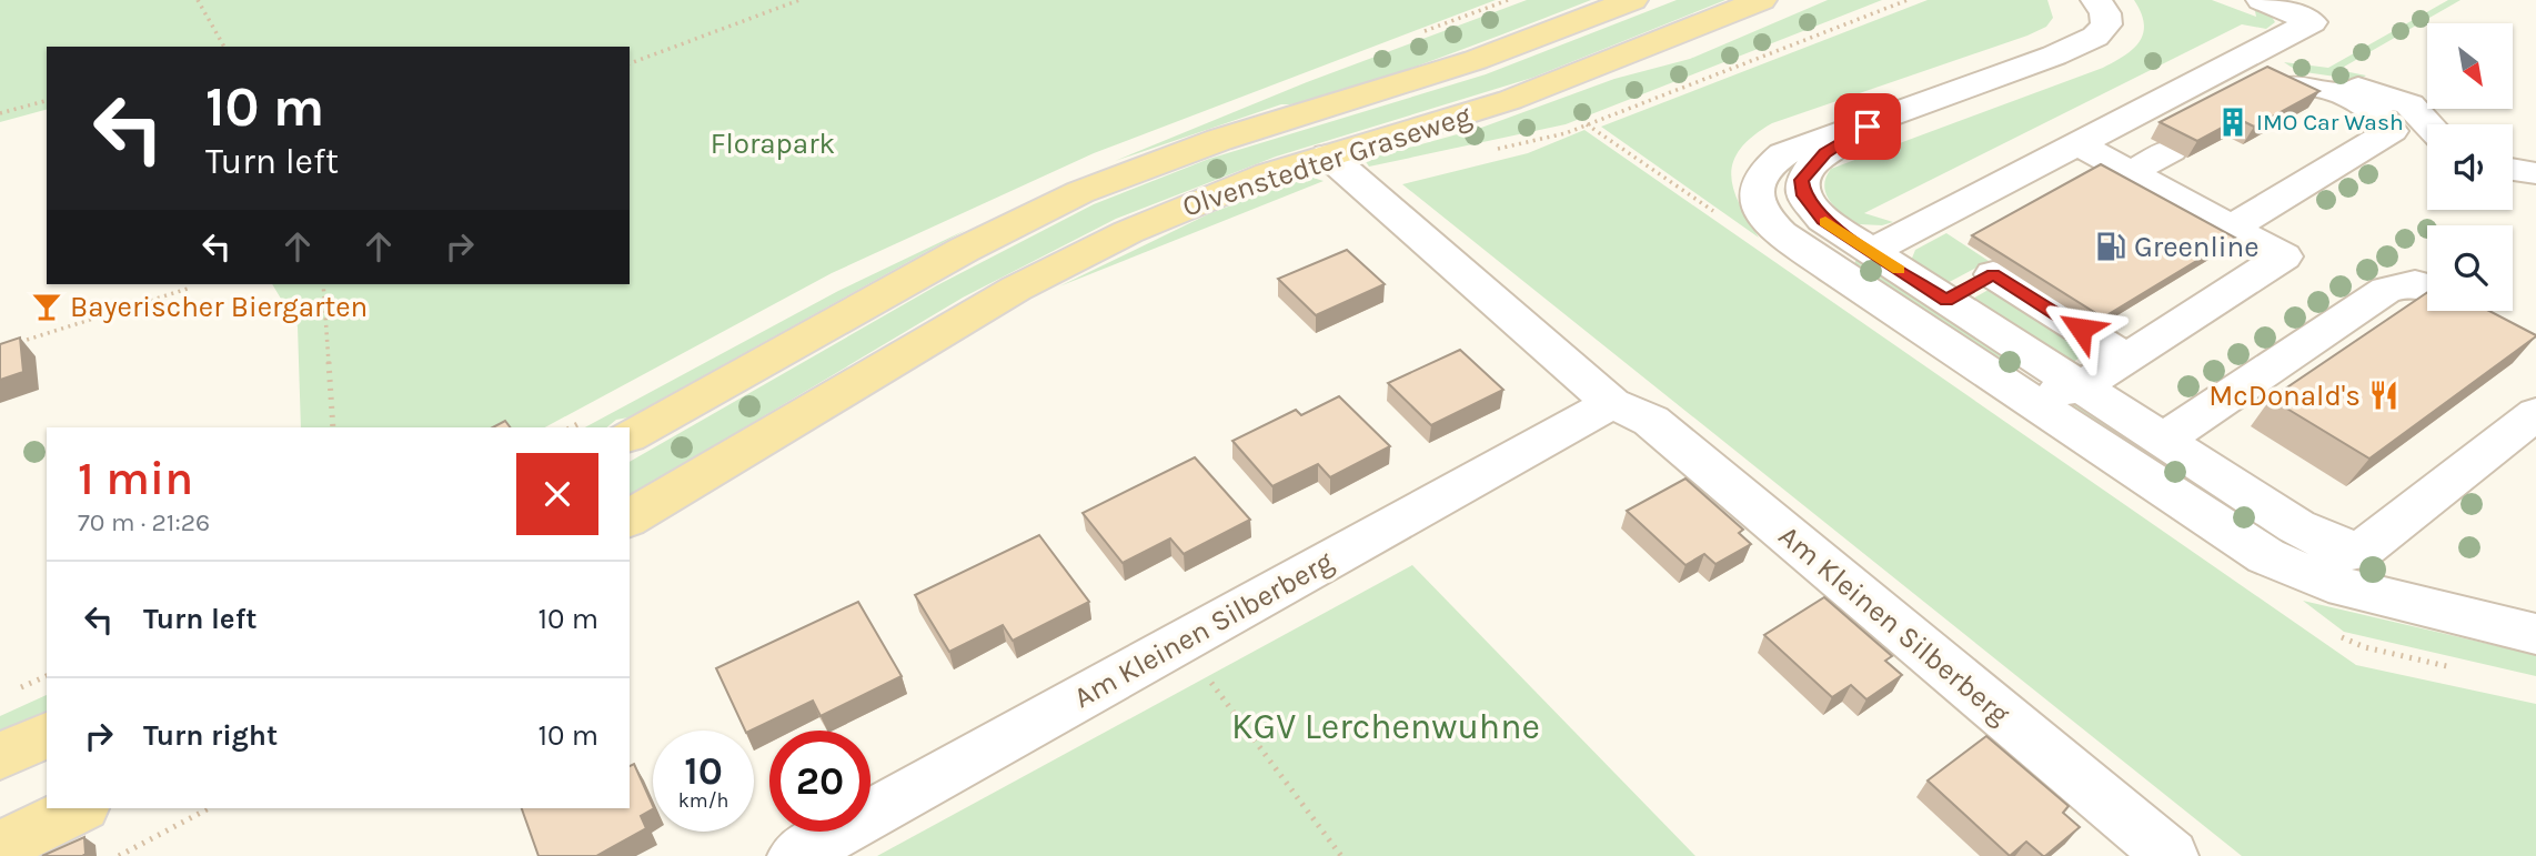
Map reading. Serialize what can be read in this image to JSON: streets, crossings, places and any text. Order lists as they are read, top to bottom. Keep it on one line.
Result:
{"streets":{"main road":["Olvenstedter Graseweg"],"street":["Am Kleinen Silberberg"]},"crossings":[["Olvenstedter Graseweg","Am Kleinen Silberberg"]],"parks":["Florapark","KGV Lerchenwuhne"],"places":{"building":["IMO Car Wash"],"fuel station":["Greenline"],"bar":["Bayerischer Biergarten"],"restaurant":["McDonald's"]},"north":"bottom right","page":{"turn":["10 m","Turn left"],"heading":["1 min","70 m · 21:26"],"list":[{"name":"Turn left","value":"10 m"},{"name":"Turn right","value":"10 m"}],"speed":"10 km/h","limit":"20"}}
